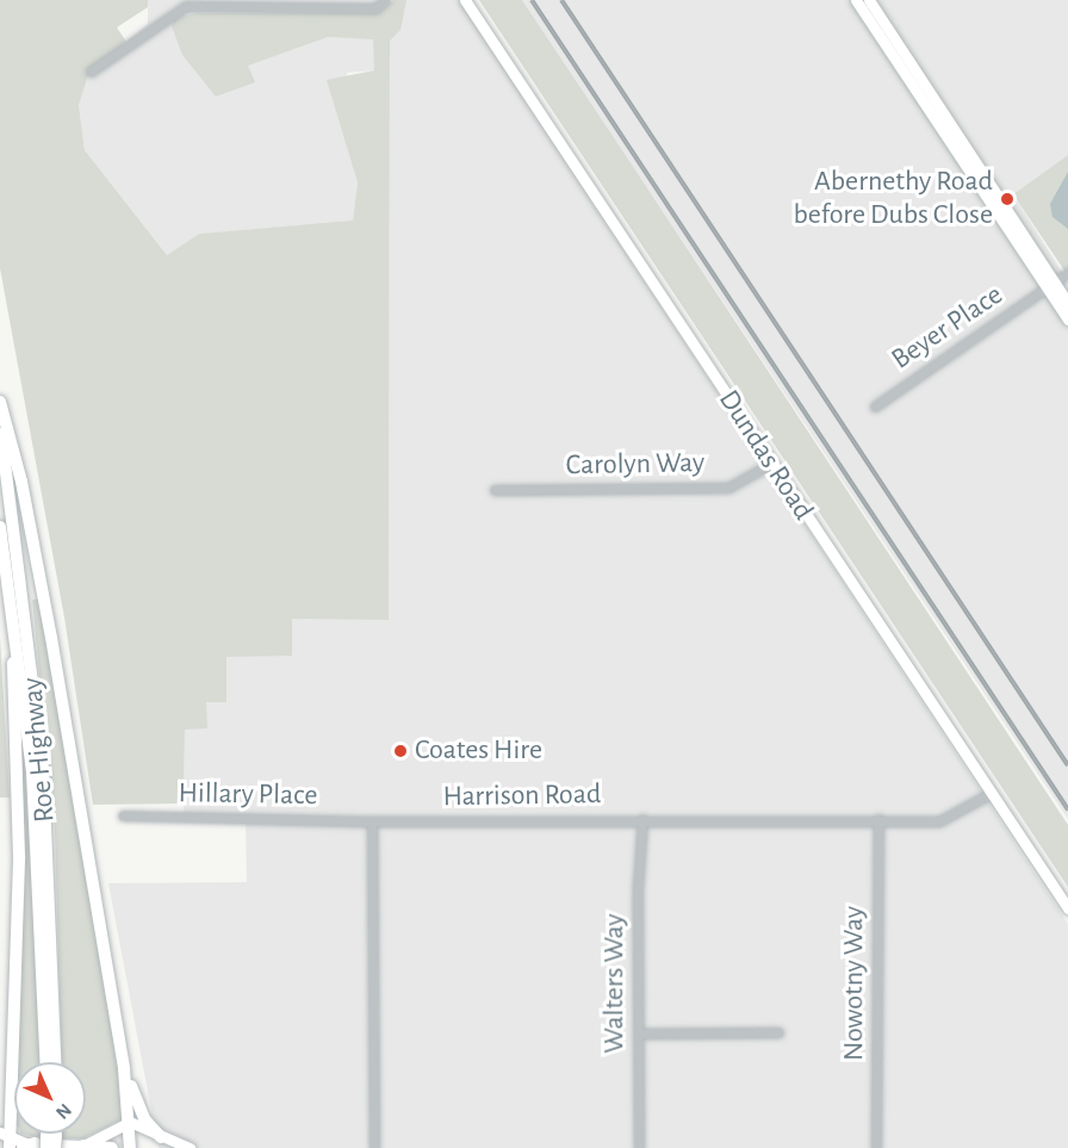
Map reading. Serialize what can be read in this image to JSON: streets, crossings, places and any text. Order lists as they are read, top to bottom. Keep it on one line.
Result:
{"streets":{"highway":["Roe Highway"],"main road":["Dundas Road"],"street":["Beyer Place","Carolyn Way","Hillary Place","Harrison Road","Walters Way","Nowotny Way"]},"crossings":[["Dundas Road","Carolyn Way"],["Dundas Road","Harrison Road"],["Hillary Place","Harrison Road"],["Harrison Road","Walters Way"],["Harrison Road","Nowotny Way"]],"places":["Abernethy Road before Dubs Close","Coates Hire"],"north":"bottom right"}
